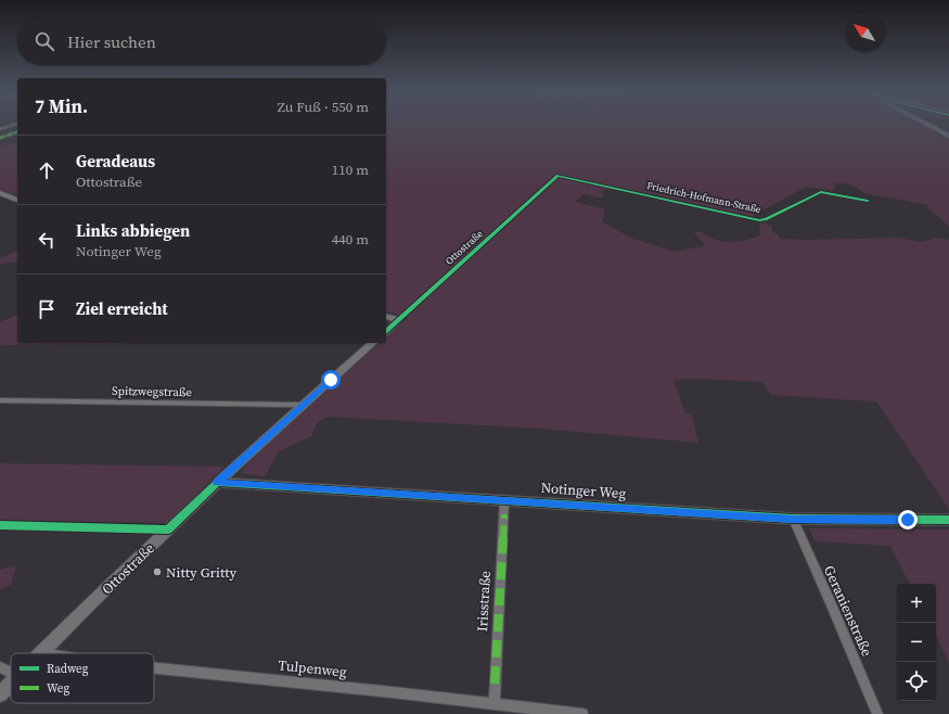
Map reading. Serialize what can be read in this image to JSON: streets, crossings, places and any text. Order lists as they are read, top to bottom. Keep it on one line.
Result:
{"streets":{"street":["Friedrich-Hofmann-Straße","Ottostraße","Spitzwegstraße","Notinger Weg","Irisstraße","Geranienstraße","Tulpenweg"]},"crossings":[["Friedrich-Hofmann-Straße","Ottostraße"],["Ottostraße","Spitzwegstraße"],["Ottostraße","Notinger Weg"],["Notinger Weg","Irisstraße"],["Notinger Weg","Geranienstraße"],["Irisstraße","Tulpenweg"]],"places":["Nitty Gritty"],"legend":["Radweg","Weg"],"north":"top left","page":{"search":"Hier suchen","heading":["7 Min.","Zu Fuß · 550 m"],"list":[["Geradeaus","Ottostraße","110 m"],["Links abbiegen","Notinger Weg","440 m"],"Ziel erreicht"],"map_buttons":["+","−"]}}
